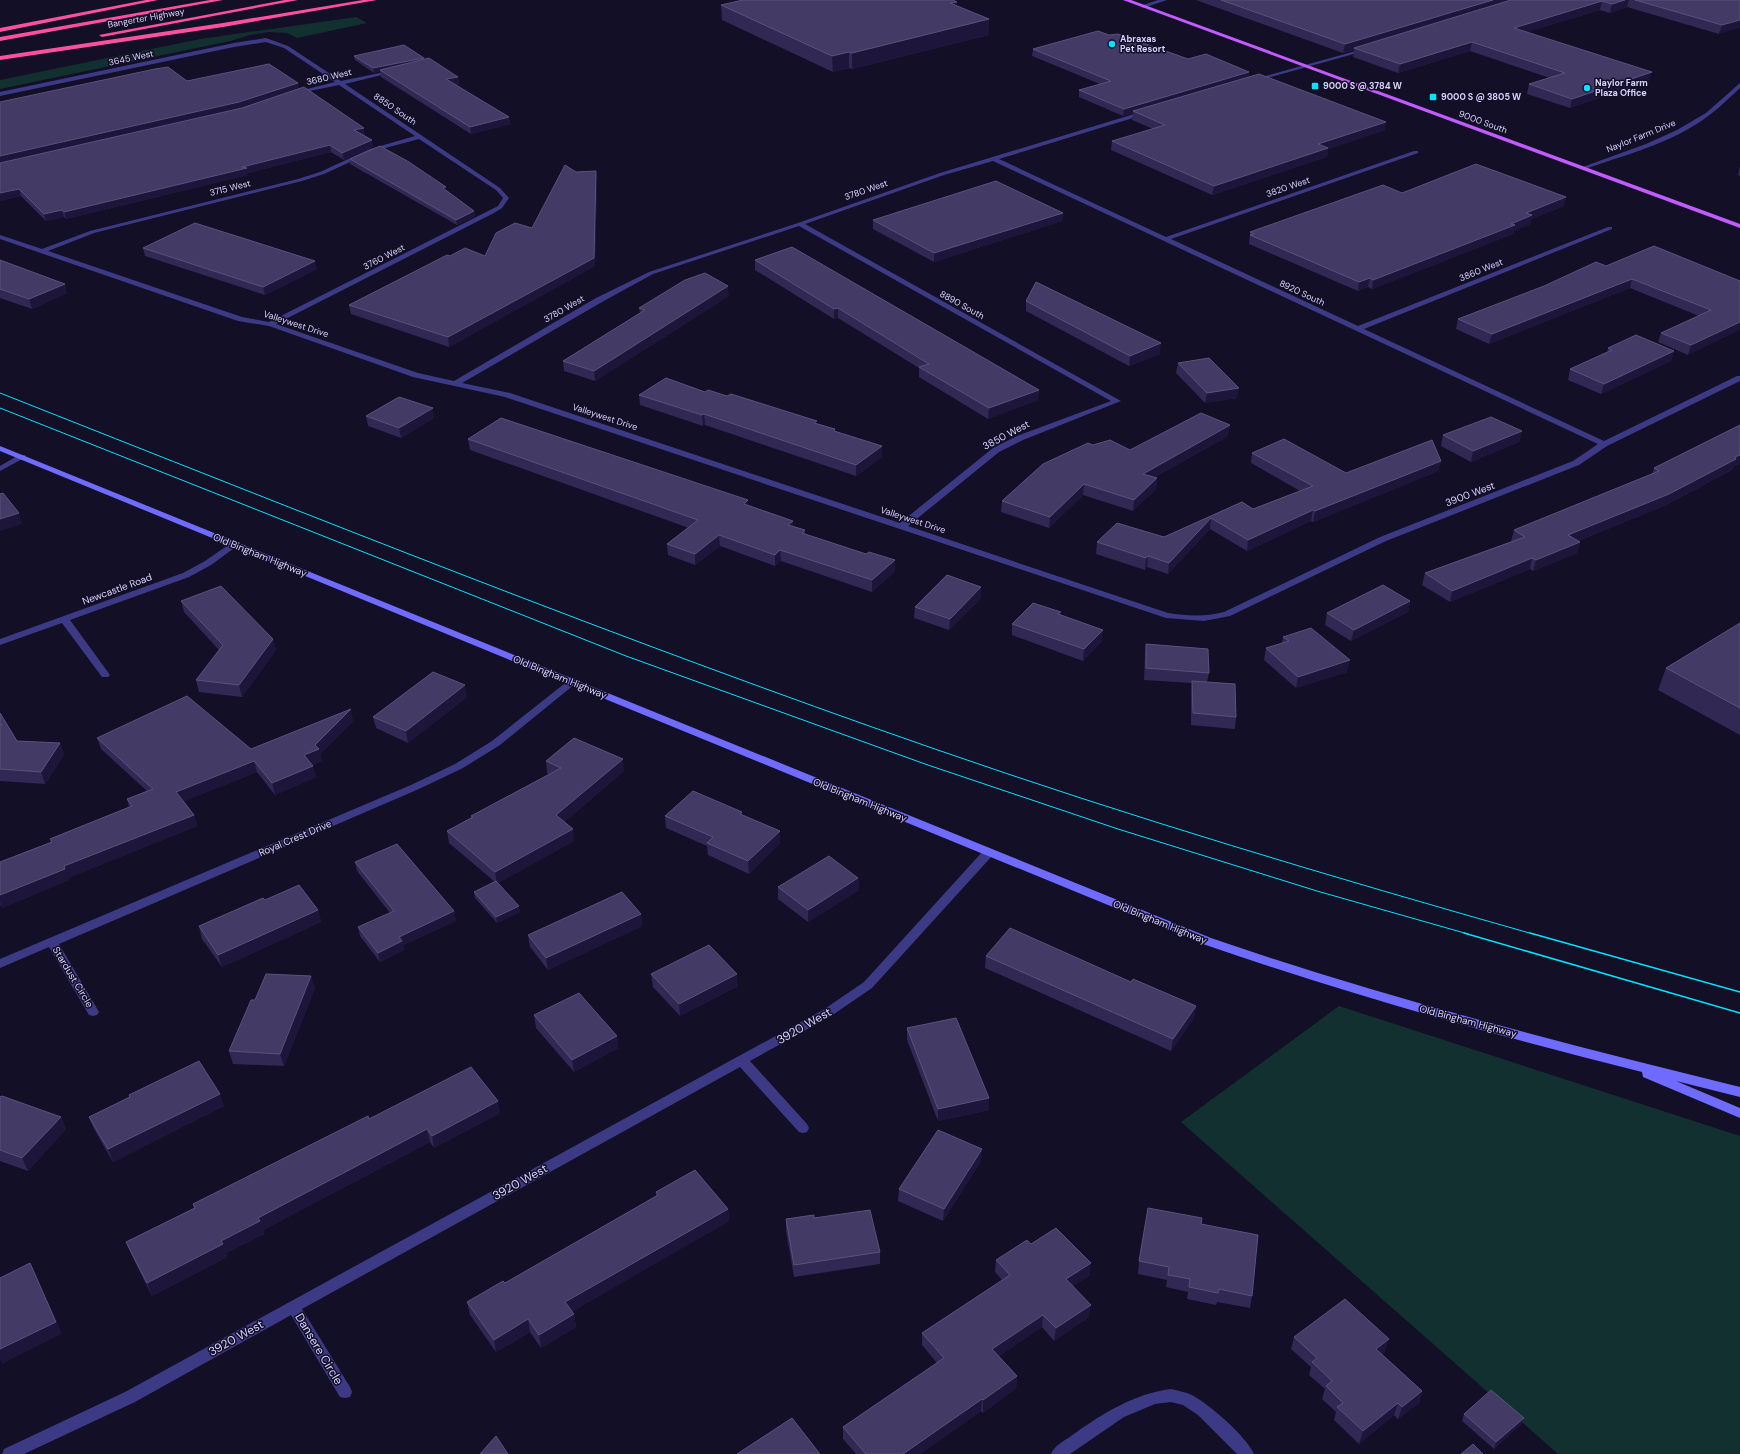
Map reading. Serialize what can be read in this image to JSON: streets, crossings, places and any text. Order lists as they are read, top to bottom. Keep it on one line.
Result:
{"streets":{"highway":["Bangerter Highway"],"main road":["9000 South"],"street":["3645 West","3680 West","8850 South","Naylor Farm Drive","3820 West","3715 West","3780 West","3760 West","3860 West","8920 South","8890 South","Valleywest Drive","3850 West","3900 West","Old Bingham Highway","Newcastle Road","Royal Crest Drive","Stardust Circle","3920 West","Dansere Circle"]},"crossings":[["3645 West","8850 South"],["3680 West","8850 South"],["8850 South","3715 West"],["8850 South","3760 West"],["9000 South","Naylor Farm Drive"],["3820 West","8920 South"],["3715 West","Valleywest Drive"],["3780 West","8920 South"],["3780 West","8890 South"],["3780 West","Valleywest Drive"],["3760 West","Valleywest Drive"],["3860 West","8920 South"],["8920 South","3900 West"],["8890 South","3850 West"],["Valleywest Drive","3850 West"],["Valleywest Drive","3900 West"],["Old Bingham Highway","Newcastle Road"],["Old Bingham Highway","Royal Crest Drive"],["Old Bingham Highway","3920 West"],["Royal Crest Drive","Stardust Circle"],["3920 West","Dansere Circle"]],"places":{"other":["Abraxas Pet Resort","Naylor Farm Plaza Office"],"transit":["9000 S @ 3784 W","9000 S @ 3805 W"]}}
